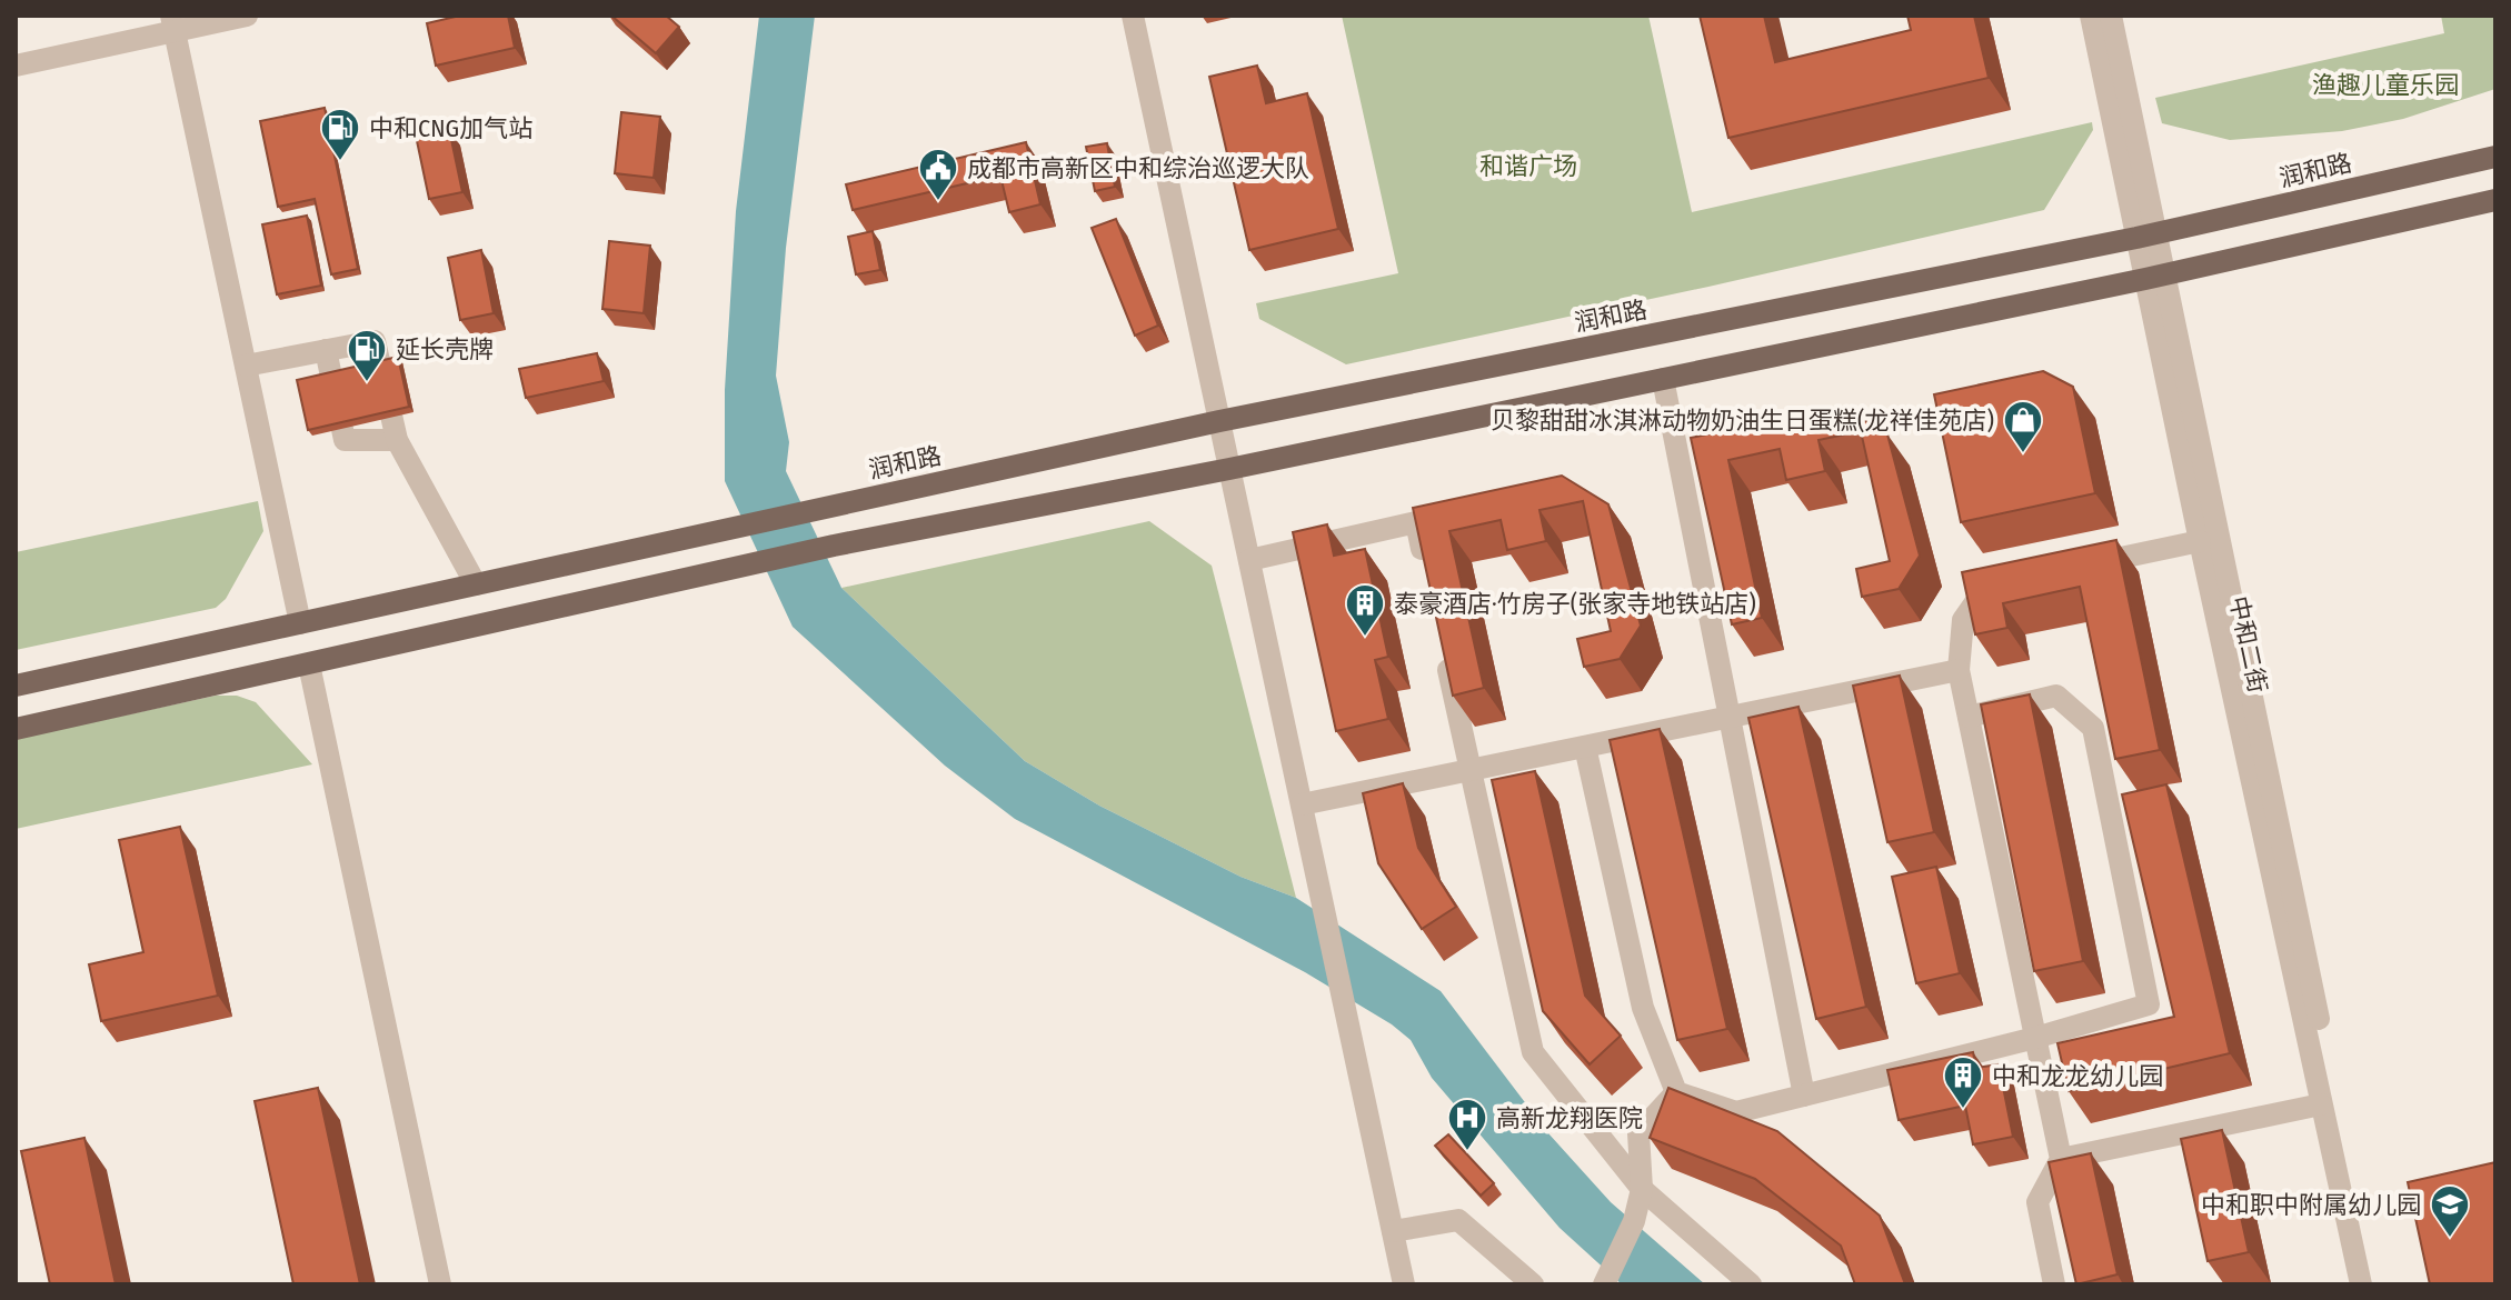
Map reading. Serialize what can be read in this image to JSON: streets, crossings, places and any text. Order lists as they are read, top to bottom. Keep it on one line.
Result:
{"streets":{"main road":["润和路"],"street":["中和二街"]},"crossings":[["润和路","中和二街"]],"parks":["渔趣儿童乐园","和谐广场"],"places":{"fuel station":["中和CNG加气站","延长壳牌"],"public building":["成都市高新区中和综治巡逻大队"],"shop":["贝黎甜甜冰淇淋动物奶油生日蛋糕(龙祥佳苑店)"],"building":["泰豪酒店·竹房子(张家寺地铁站店)","中和龙龙幼儿园"],"hospital":["高新龙翔医院"],"school or university":["中和职中附属幼儿园"]}}
